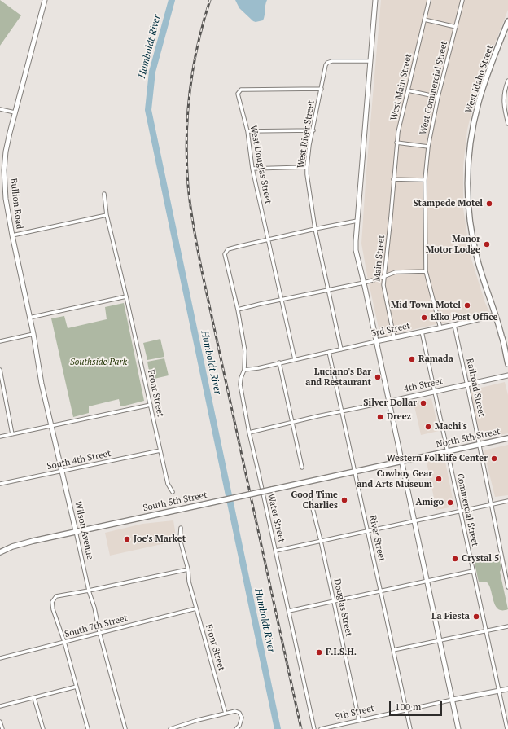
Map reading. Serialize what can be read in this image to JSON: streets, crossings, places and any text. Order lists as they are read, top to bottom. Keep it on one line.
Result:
{"streets":{"main road":["West Idaho Street","North 5th Street","South 5th Street"],"street":["West Main Street","West Commercial Street","West River Street","West Douglas Street","Bullion Road","Main Street","3rd Street","4th Street","Railroad Street","Front Street","South 4th Street","Commercial Street","Water Street","Wilson Avenue","River Street","Douglas Street","South 7th Street","9th Street"]},"crossings":[["West Idaho Street","3rd Street"],["West Main Street","Main Street"],["West River Street","West Douglas Street"],["West Douglas Street","Water Street"],["Bullion Road","Wilson Avenue"],["Main Street","3rd Street"],["3rd Street","Railroad Street"],["3rd Street","Commercial Street"],["3rd Street","Water Street"],["3rd Street","River Street"],["4th Street","Railroad Street"],["4th Street","Commercial Street"],["4th Street","River Street"],["Railroad Street","North 5th Street"],["Front Street","South 4th Street"],["Front Street","South 7th Street"],["North 5th Street","South 5th Street"],["North 5th Street","Commercial Street"],["North 5th Street","River Street"],["South 4th Street","Wilson Avenue"],["South 5th Street","Wilson Avenue"],["South 5th Street","River Street"],["Commercial Street","9th Street"],["Wilson Avenue","South 7th Street"],["River Street","9th Street"],["Douglas Street","9th Street"]],"water":["Humboldt River"],"parks":["Southside Park"],"places":["Stampede Motel","Manor Motor Lodge","Mid Town Motel","Elko Post Office","Ramada","Luciano's Bar and Restaurant","Silver Dollar","Dreez","Machi's","Western Folklife Center","Cowboy Gear and Arts Museum","Good Time Charlies","Amigo","Joe's Market","Crystal 5","La Fiesta","F.I.S.H."],"scale_bar":"100 m"}
